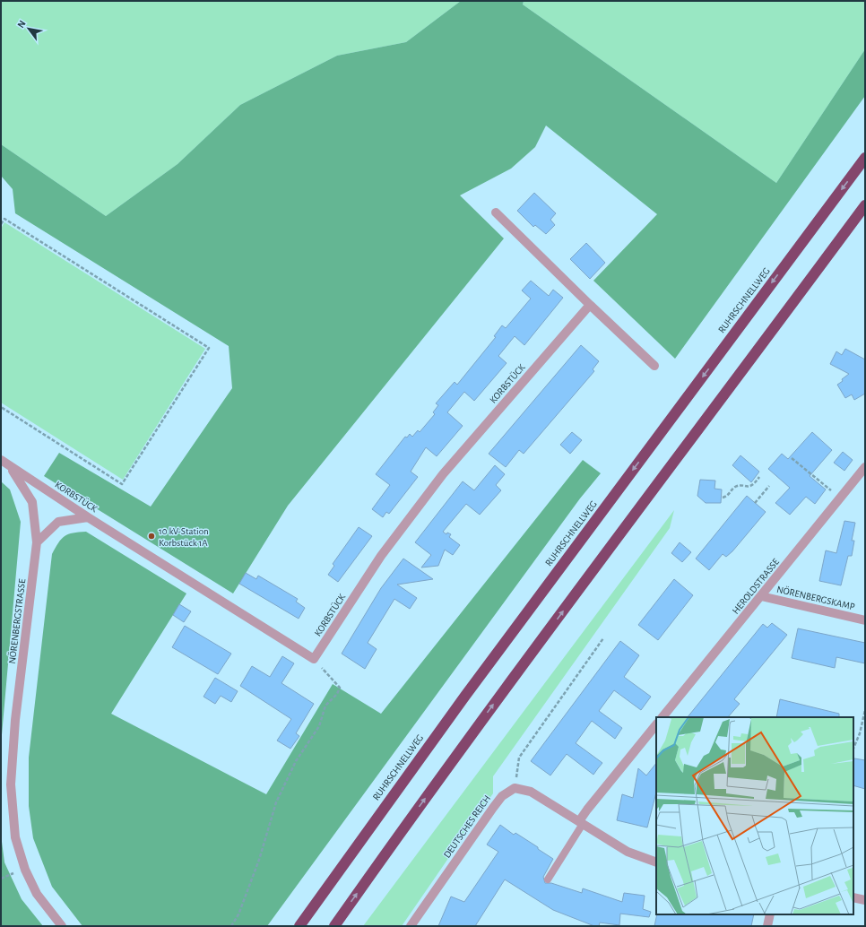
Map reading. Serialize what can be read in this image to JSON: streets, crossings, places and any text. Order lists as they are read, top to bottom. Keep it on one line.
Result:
{"streets":{"highway":["RUHRSCHNELLWEG"],"street":["KORBSTÜCK","HEROLDSTRASSE","NÖRENBERGSKAMP","NÖRENBERGSTRASSE","DEUTSCHES REICH"]},"crossings":[["KORBSTÜCK","NÖRENBERGSTRASSE"],["HEROLDSTRASSE","NÖRENBERGSKAMP"]],"places":["10 kV-Station Korbstück 1A"],"north":"top left"}
